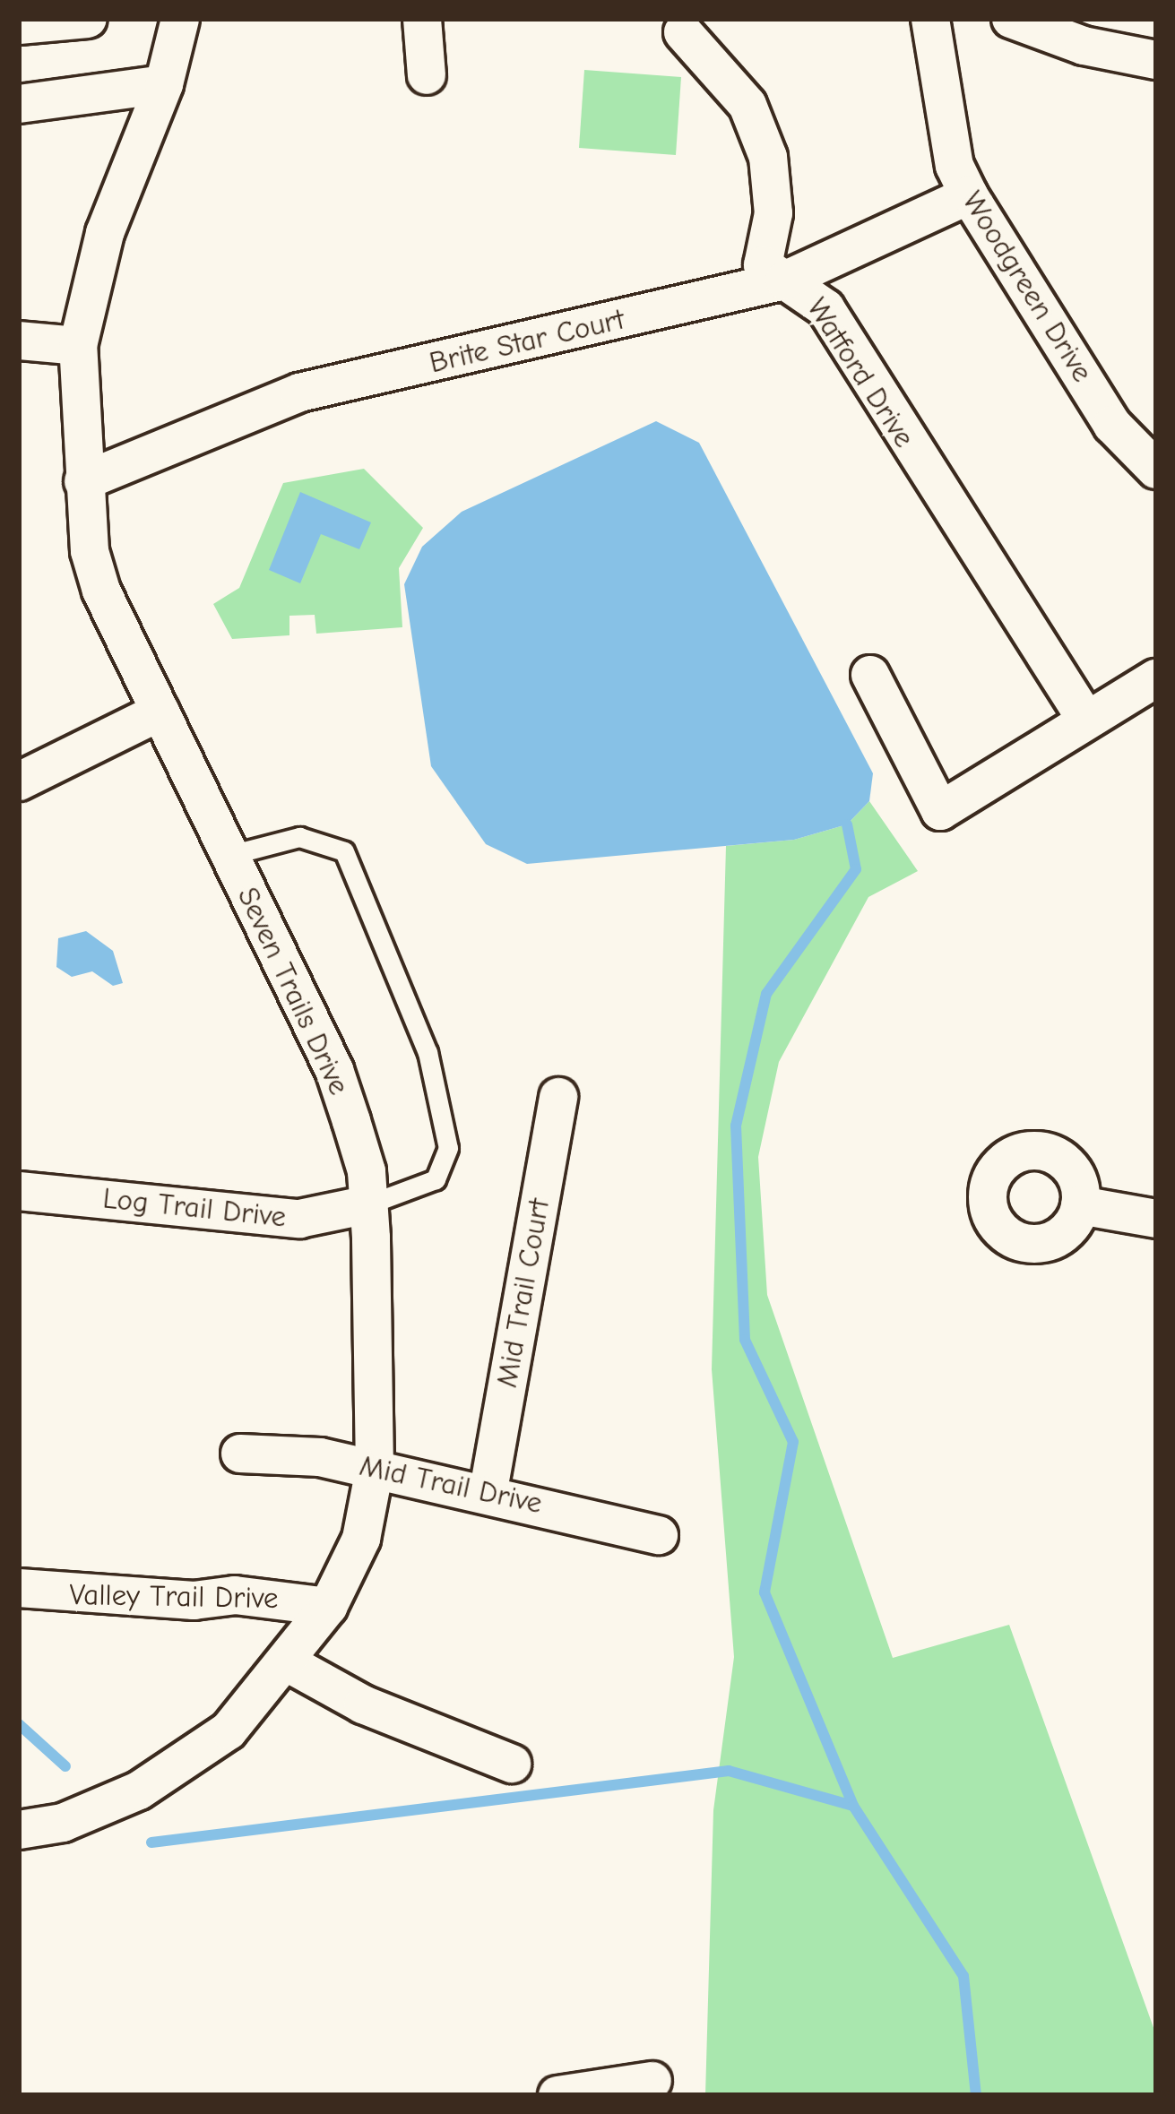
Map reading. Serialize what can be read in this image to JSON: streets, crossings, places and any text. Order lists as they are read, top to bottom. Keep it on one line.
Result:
{"streets":{"street":["Woodgreen Drive","Brite Star Court","Watford Drive","Seven Trails Drive","Log Trail Drive","Mid Trail Court","Mid Trail Drive","Valley Trail Drive"]},"crossings":[["Woodgreen Drive","Brite Star Court"],["Brite Star Court","Watford Drive"],["Brite Star Court","Seven Trails Drive"],["Seven Trails Drive","Log Trail Drive"],["Seven Trails Drive","Mid Trail Drive"],["Seven Trails Drive","Valley Trail Drive"],["Mid Trail Court","Mid Trail Drive"]]}
